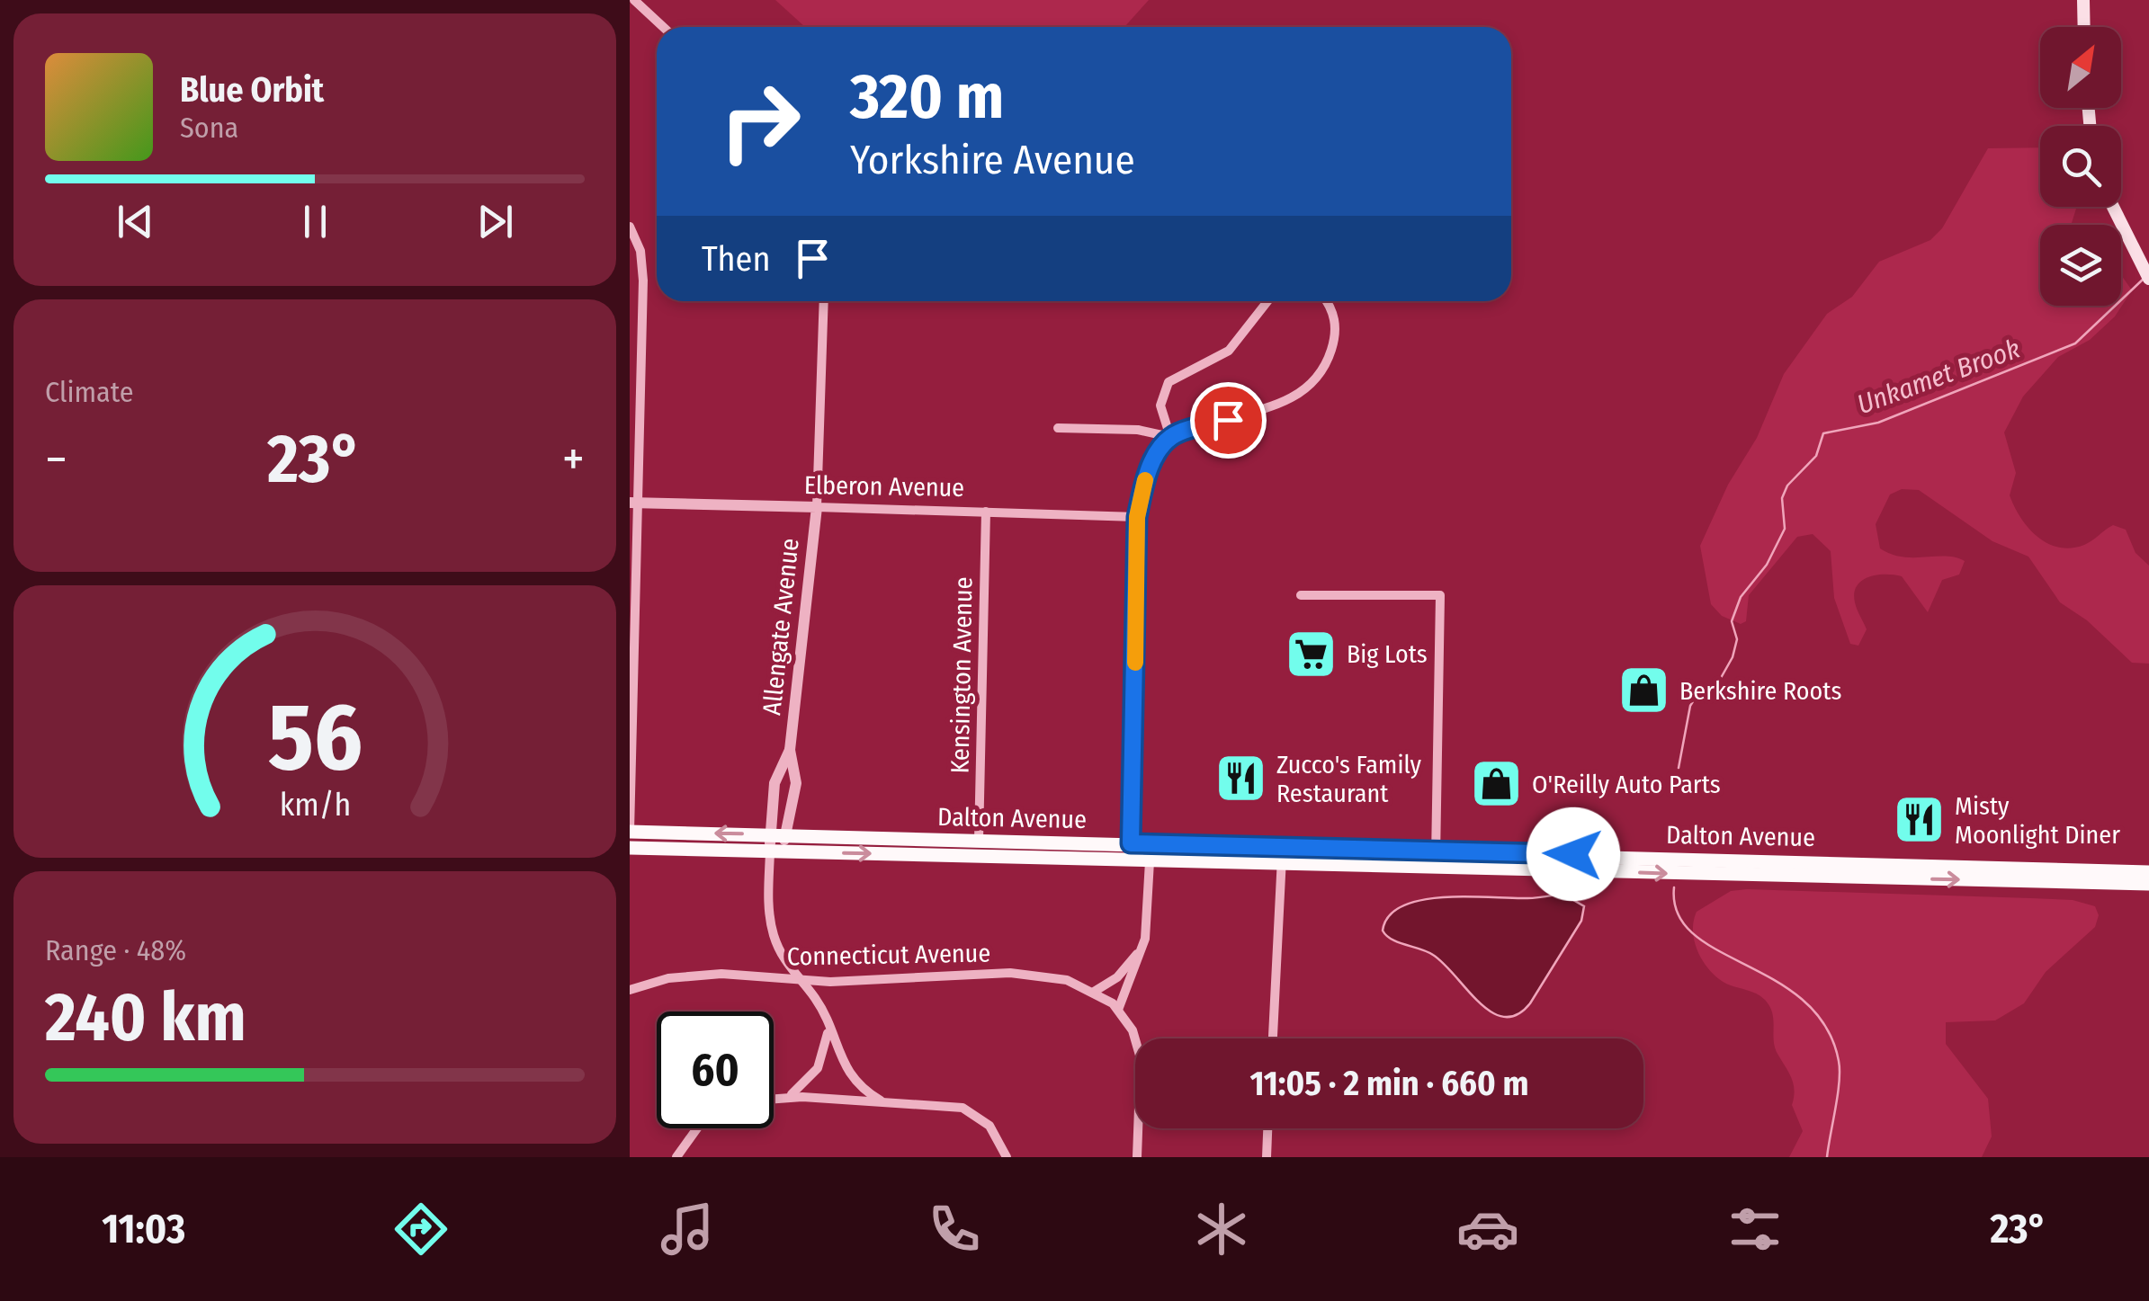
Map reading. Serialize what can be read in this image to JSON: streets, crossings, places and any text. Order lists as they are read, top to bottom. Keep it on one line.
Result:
{"streets":{"main road":["Dalton Avenue"],"street":["Elberon Avenue","Allengate Avenue","Kensington Avenue","Connecticut Avenue"]},"crossings":[["Elberon Avenue","Allengate Avenue"],["Elberon Avenue","Kensington Avenue"],["Allengate Avenue","Dalton Avenue"],["Kensington Avenue","Dalton Avenue"]],"water":["Unkamet Brook"],"places":{"supermarket":["Big Lots"],"shop":["Berkshire Roots","O'Reilly Auto Parts"],"restaurant":["Zucco's Family Restaurant","Misty Moonlight Diner"]},"north":"top right","page":{"turn":["320 m","Yorkshire Avenue"],"song":["Blue Orbit","Sona"],"then":"Then","tile":["Climate",["Range · 48%","240 km"]],"heat":["−","23°","+"],"limit":"60","trip":"11:05 · 2 min · 660 m","tabs":["11:03","23°"],"gauge":["56","km/h"]}}
